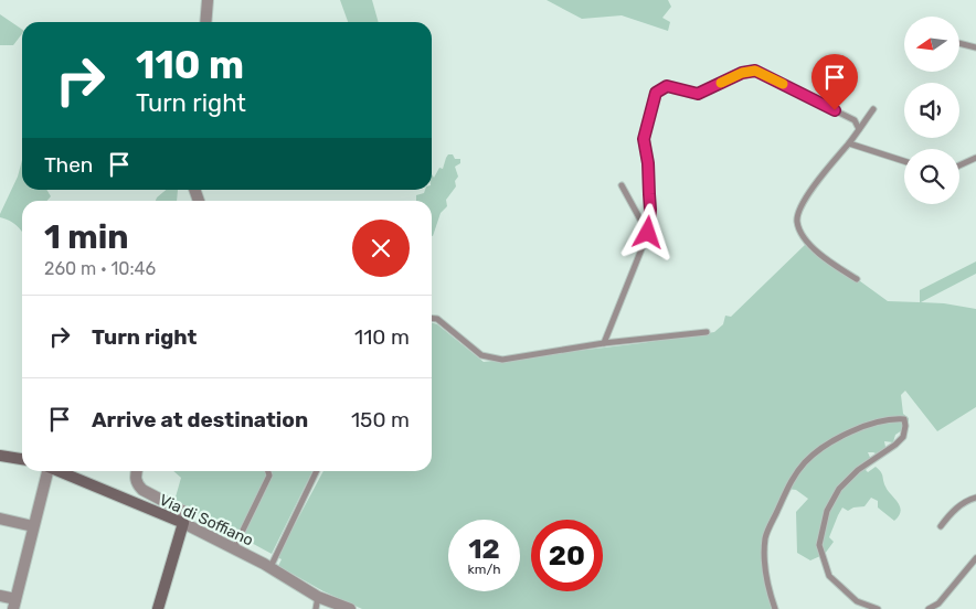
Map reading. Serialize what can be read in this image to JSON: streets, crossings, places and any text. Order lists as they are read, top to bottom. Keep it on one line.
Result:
{"streets":{"street":["Via di Soffiano"]},"north":"left","page":{"turn":["110 m","Turn right"],"then":"Then","heading":["1 min","260 m · 10:46"],"list":[{"name":"Turn right","value":"110 m"},{"name":"Arrive at destination","value":"150 m"}],"speed":"12 km/h","limit":"20"}}
